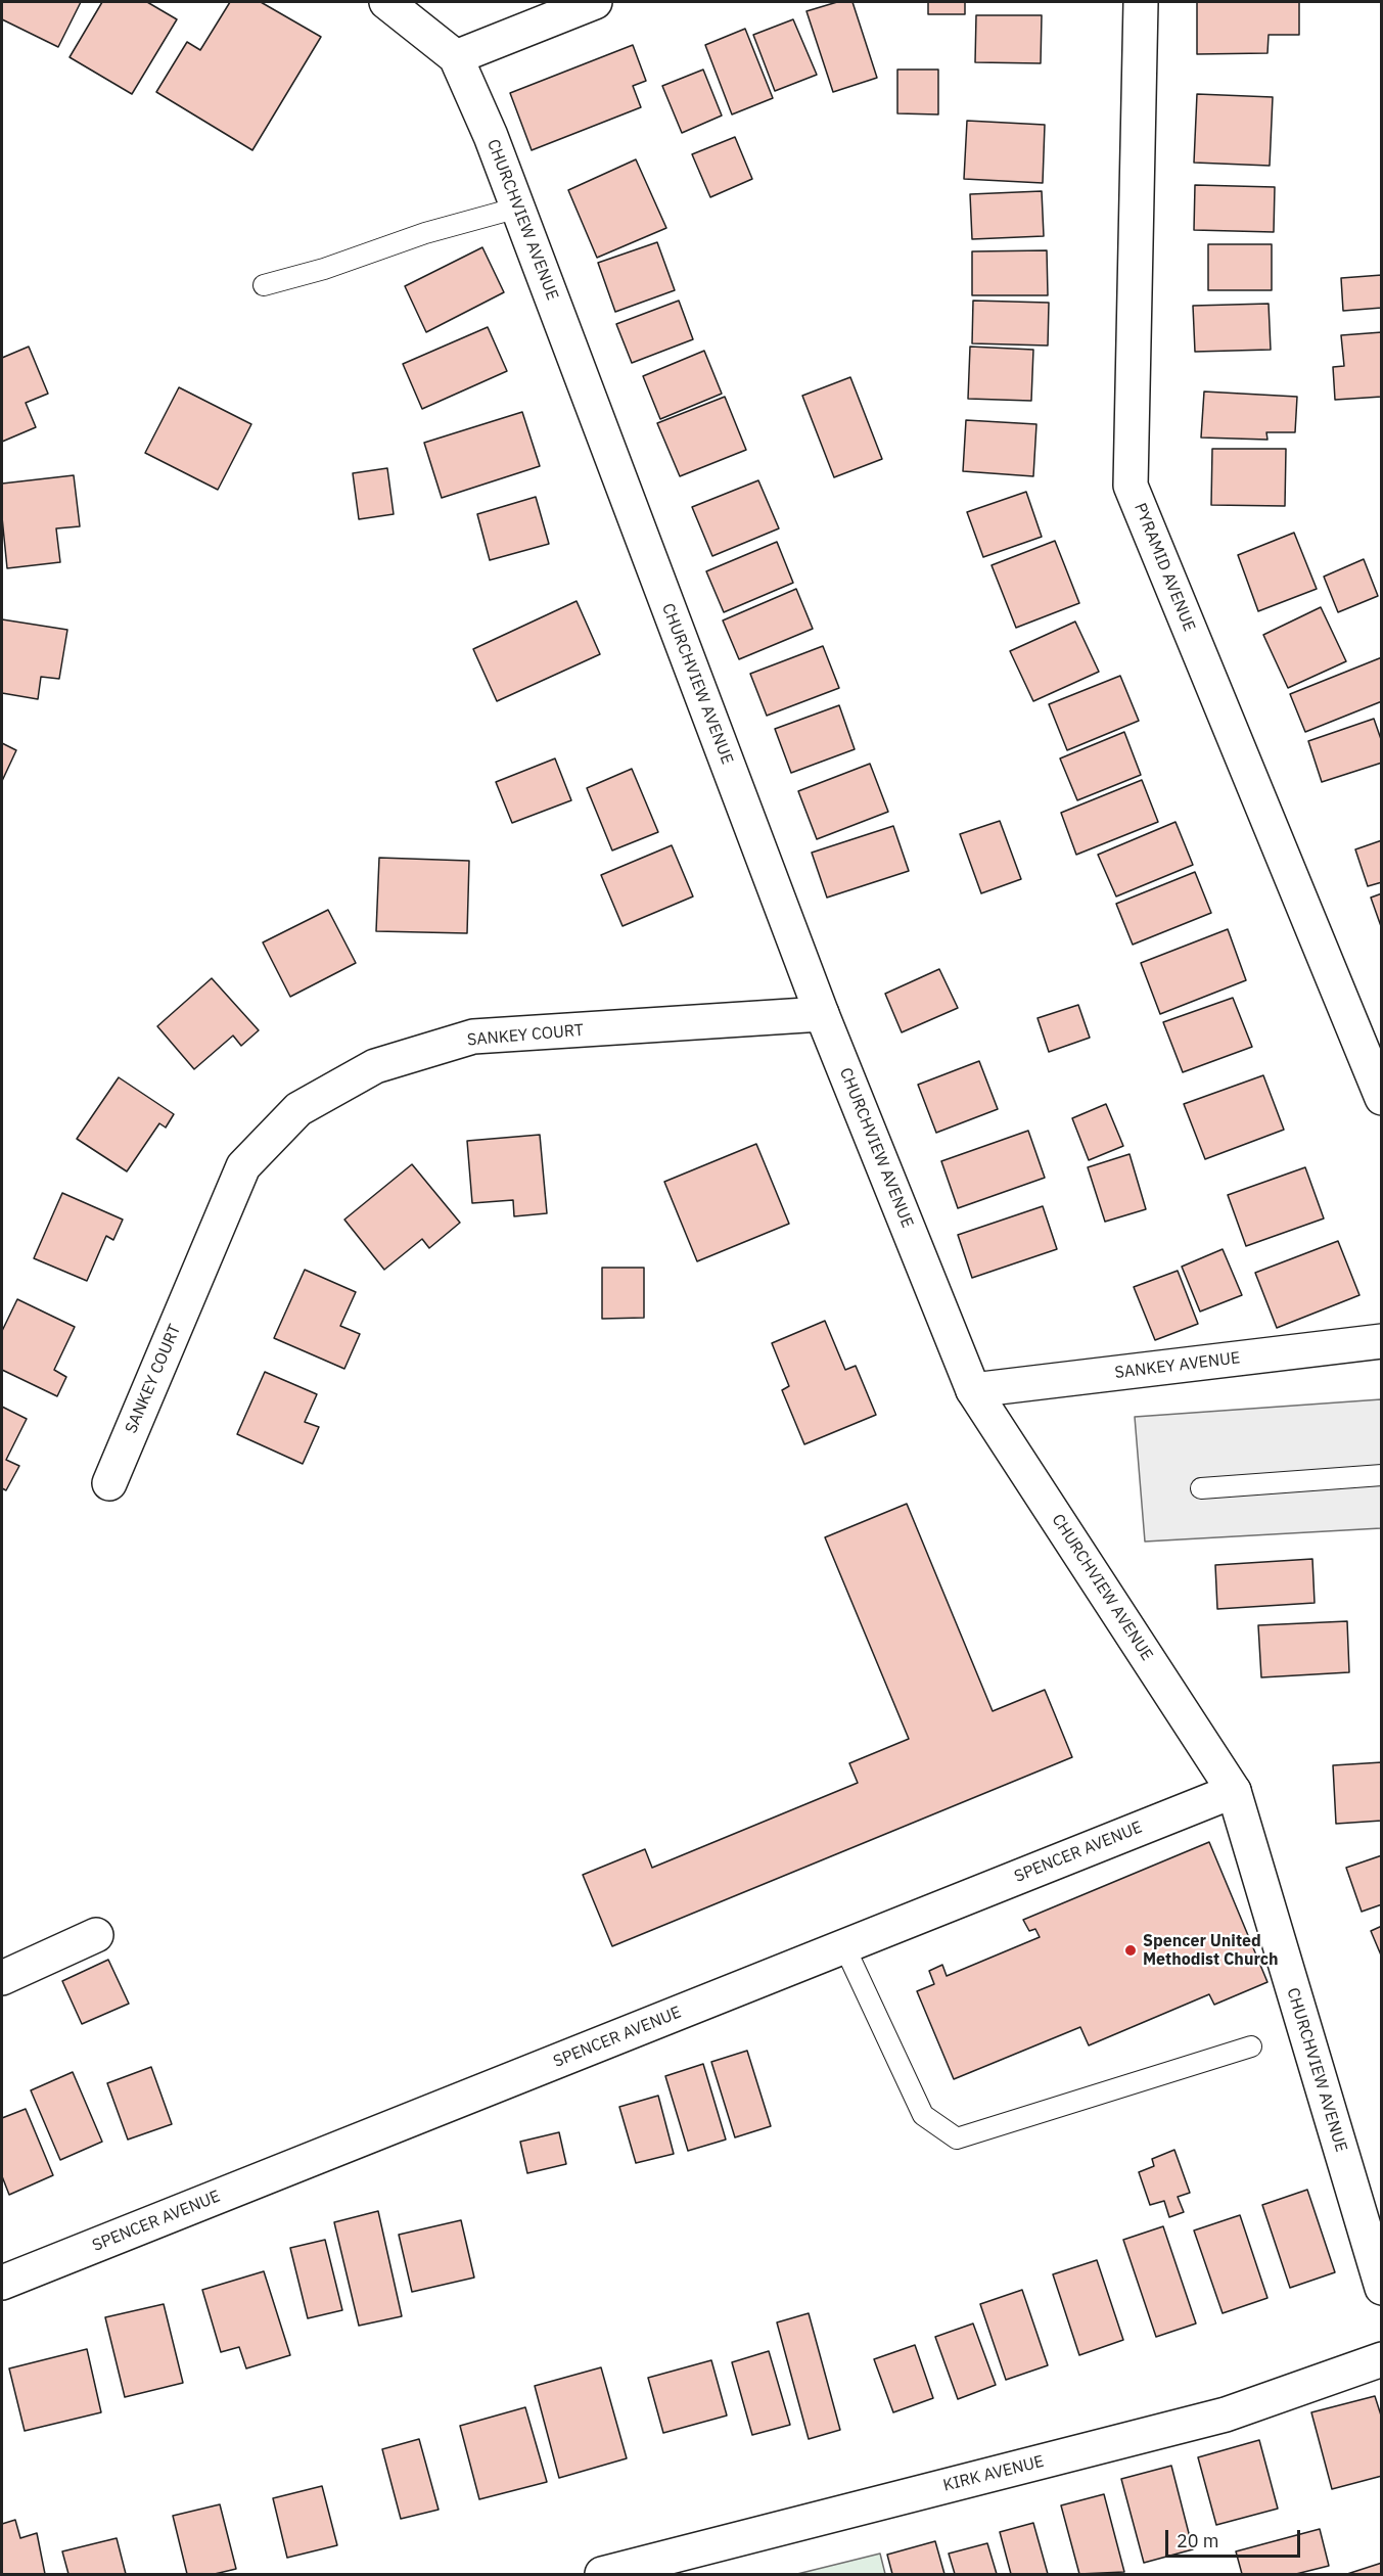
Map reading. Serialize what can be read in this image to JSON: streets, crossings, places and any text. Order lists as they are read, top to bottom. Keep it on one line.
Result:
{"streets":{"street":["CHURCHVIEW AVENUE","PYRAMID AVENUE","SANKEY COURT","SANKEY AVENUE","SPENCER AVENUE","KIRK AVENUE"]},"crossings":[["CHURCHVIEW AVENUE","SANKEY COURT"],["CHURCHVIEW AVENUE","SANKEY AVENUE"],["CHURCHVIEW AVENUE","SPENCER AVENUE"]],"places":["Spencer United Methodist Church"],"scale_bar":"20 m"}
